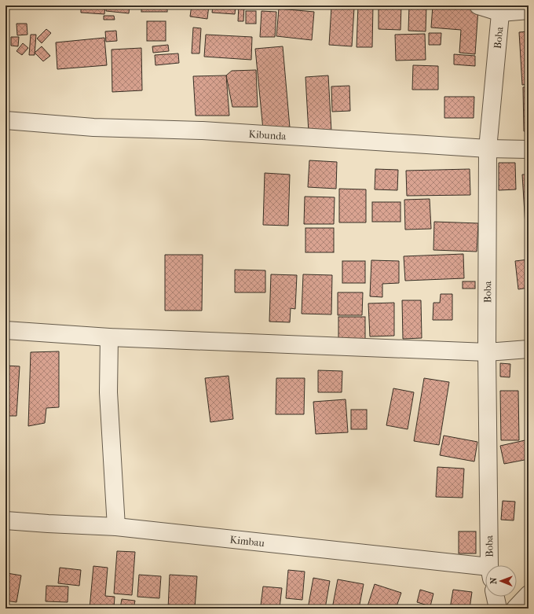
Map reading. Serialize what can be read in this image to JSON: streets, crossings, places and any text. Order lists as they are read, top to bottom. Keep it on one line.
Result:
{"streets":{"street":["Boba","Kibunda","Kimbau"]},"crossings":[["Boba","Kibunda"]],"north":"left"}
